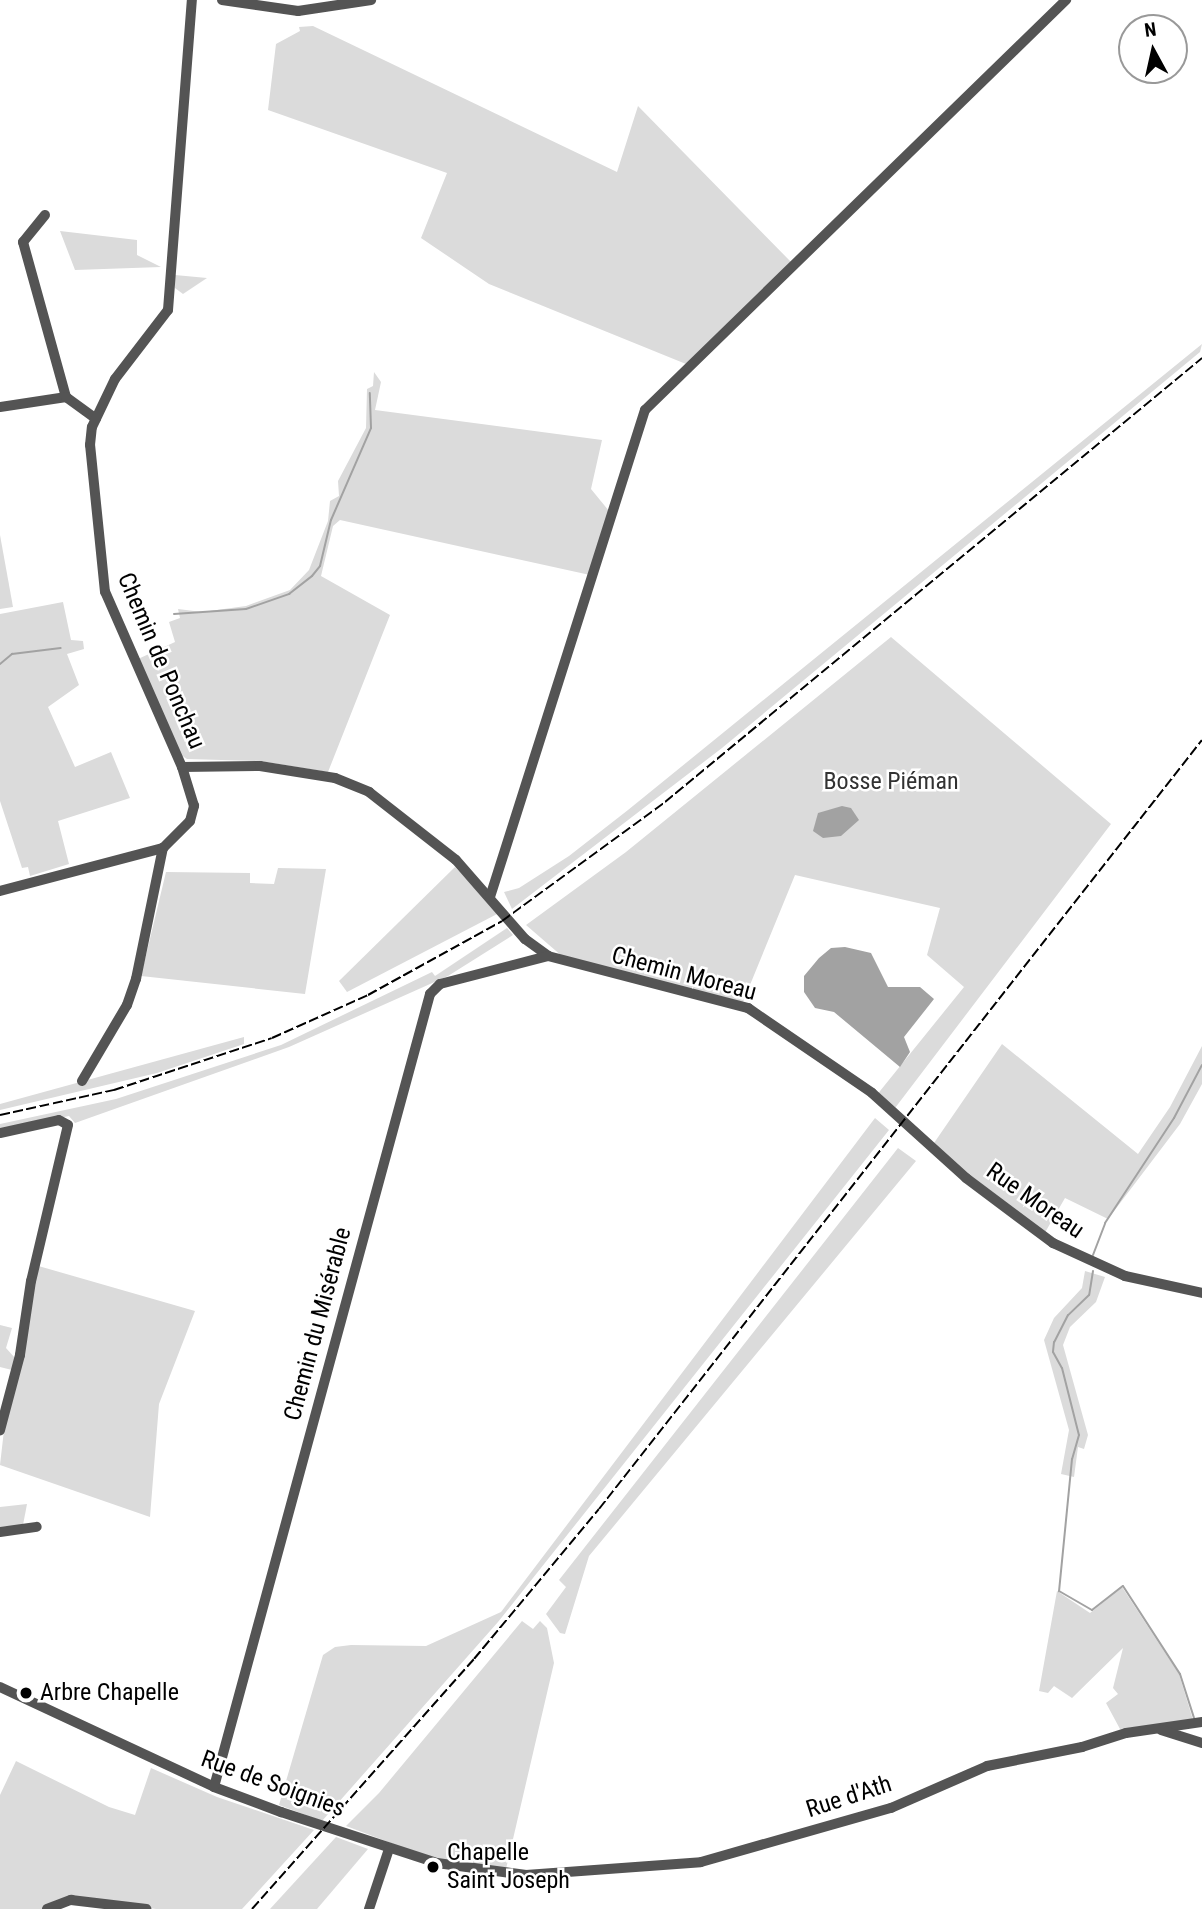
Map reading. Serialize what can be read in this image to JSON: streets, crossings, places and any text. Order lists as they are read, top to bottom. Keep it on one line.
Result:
{"streets":{"street":["Chemin de Ponchau","Chemin Moreau","Rue Moreau","Chemin du Misérable","Rue de Soignies","Rue d'Ath"]},"crossings":[["Chemin Moreau","Rue Moreau"],["Chemin Moreau","Chemin du Misérable"],["Chemin du Misérable","Rue de Soignies"],["Rue de Soignies","Rue d'Ath"]],"parks":["Bosse Piéman"],"places":["Arbre Chapelle","Chapelle Saint Joseph"],"north":"top"}
